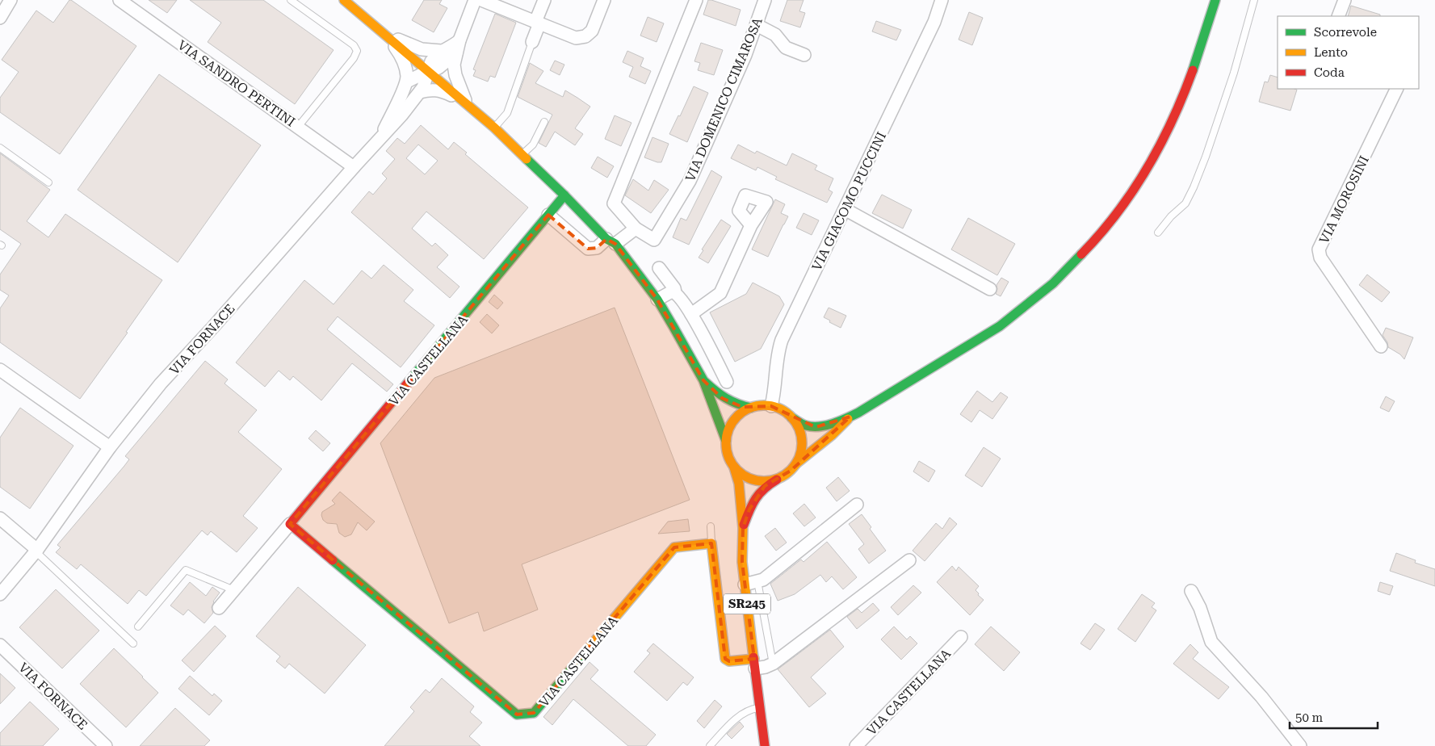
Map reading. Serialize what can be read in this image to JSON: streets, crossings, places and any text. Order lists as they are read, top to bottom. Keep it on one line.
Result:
{"streets":{"street":["VIA SANDRO PERTINI","VIA DOMENICO CIMAROSA","VIA MOROSINI","VIA GIACOMO PUCCINI","VIA FORNACE","VIA CASTELLANA","SR245"]},"crossings":[["VIA SANDRO PERTINI","VIA FORNACE"],["VIA GIACOMO PUCCINI","SR245"]],"legend":["Scorrevole","Lento","Coda"],"scale_bar":"50 m"}
